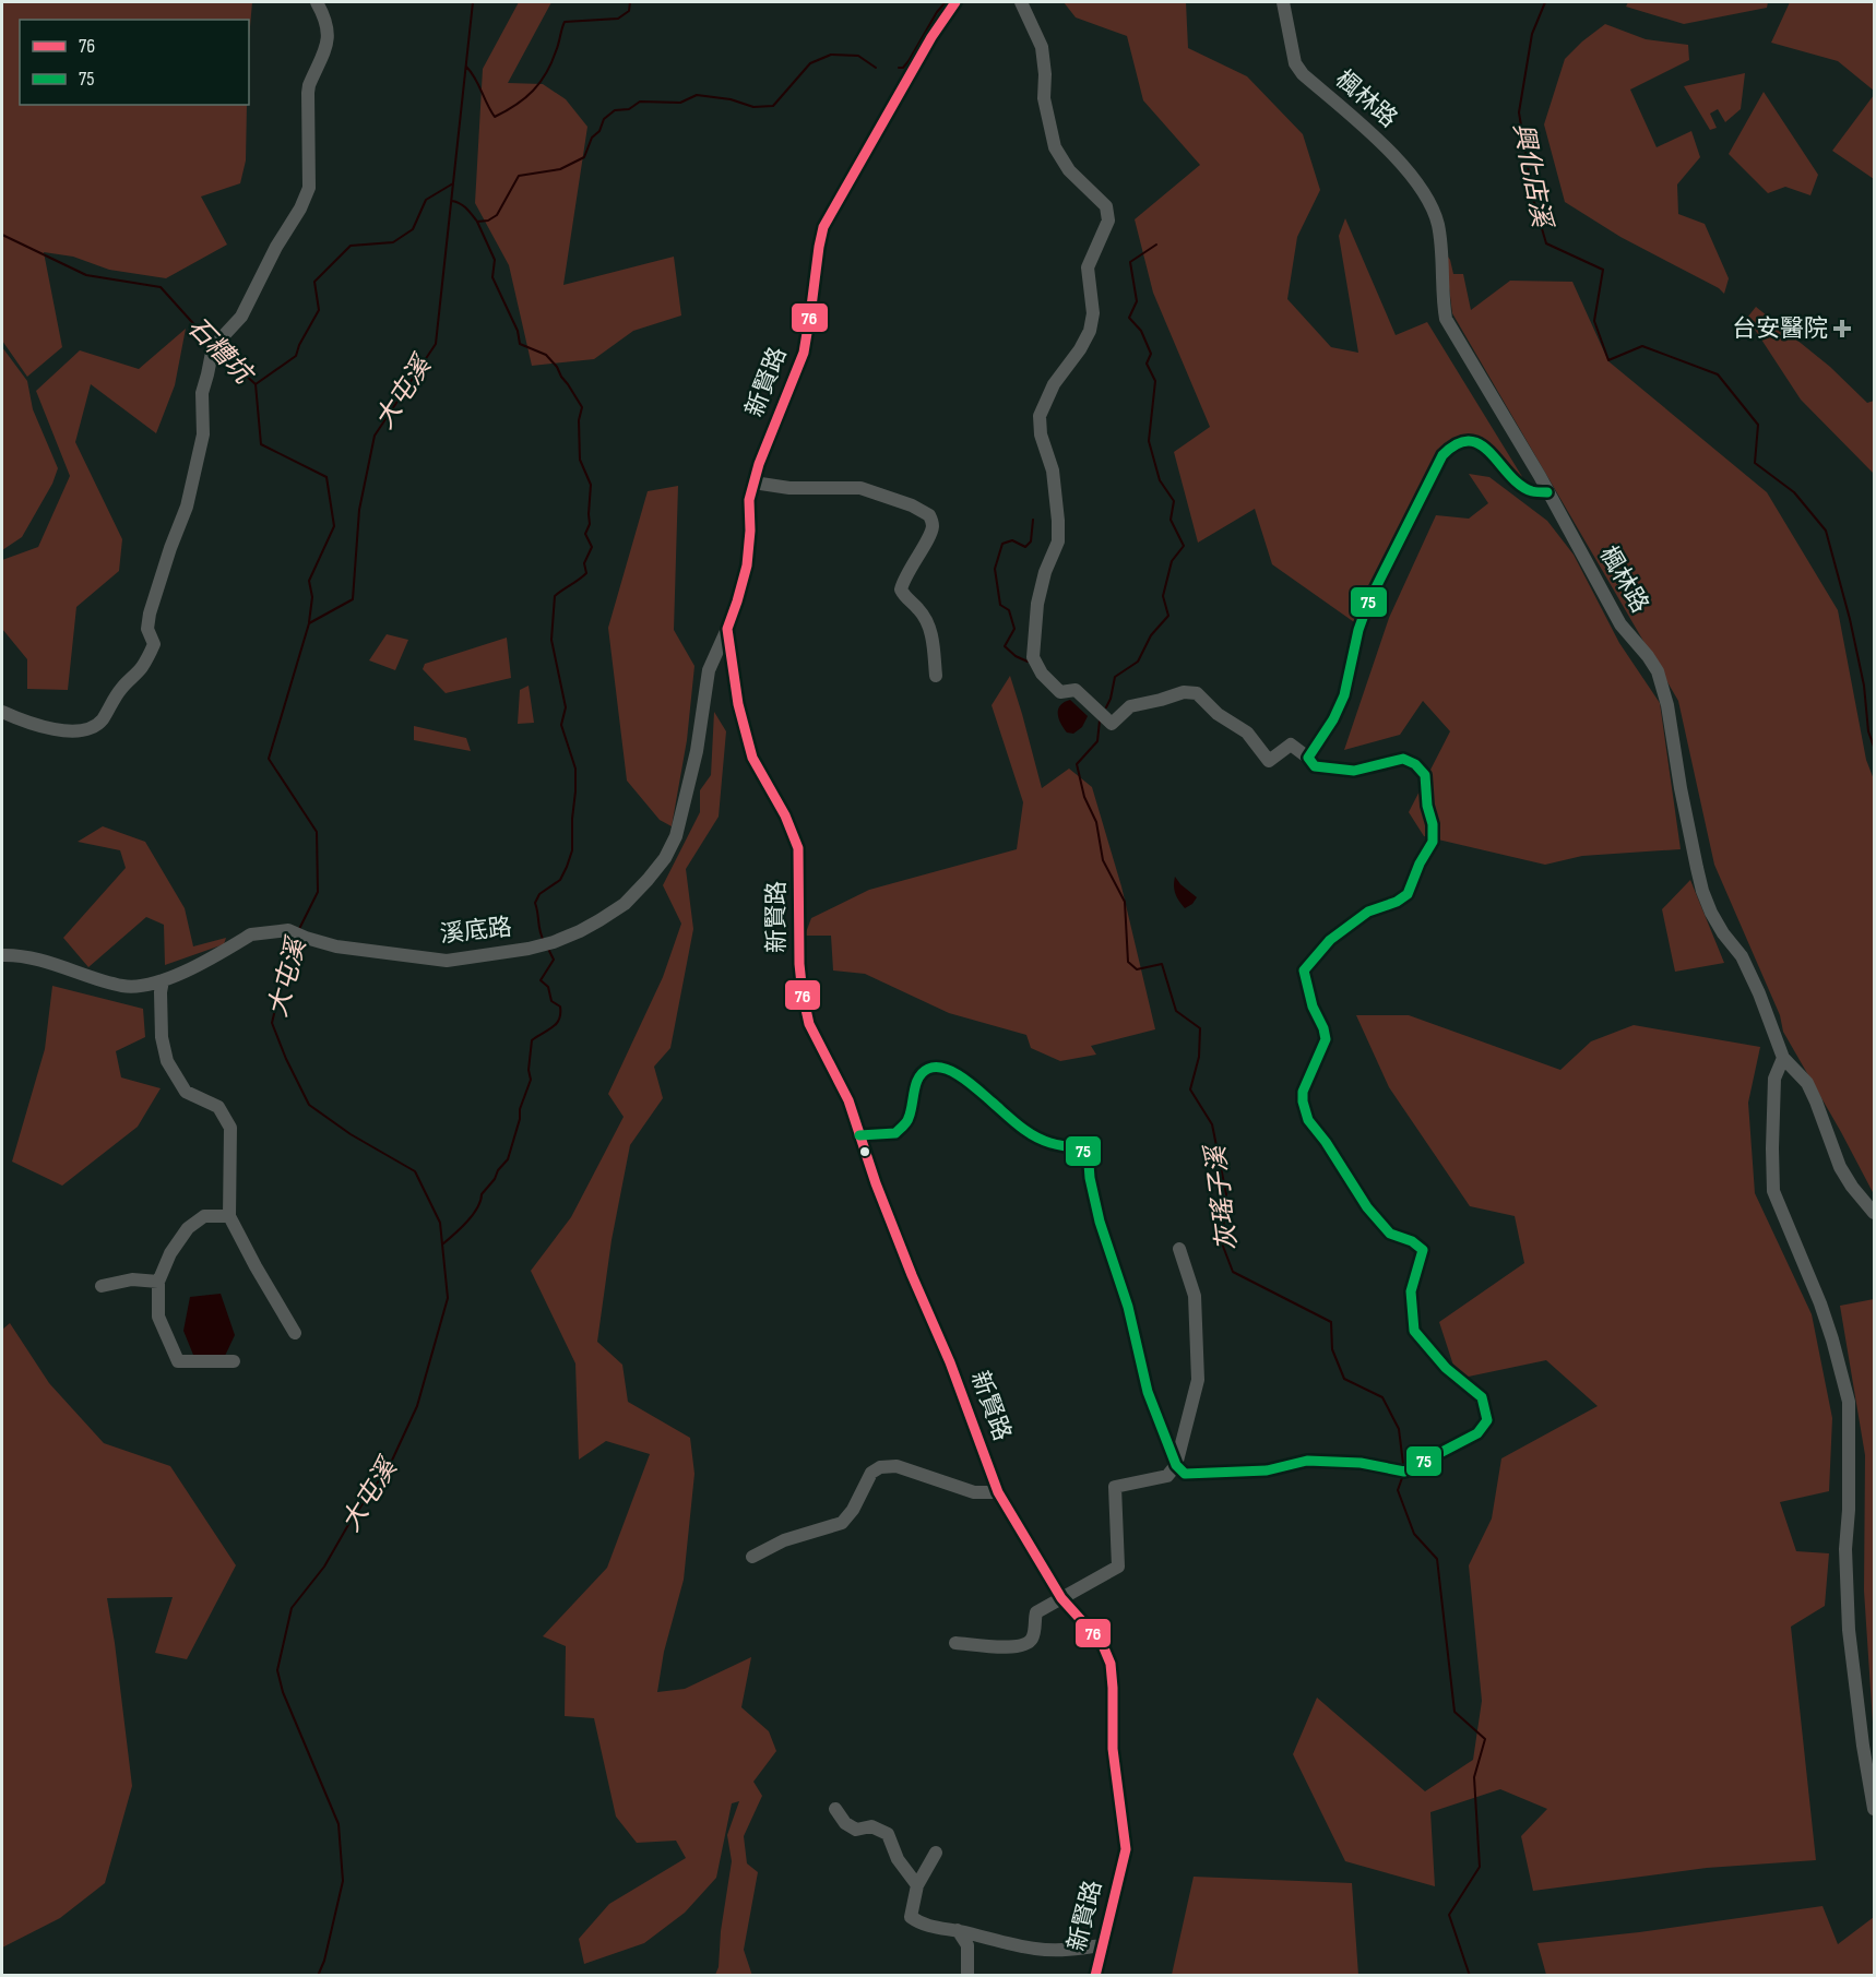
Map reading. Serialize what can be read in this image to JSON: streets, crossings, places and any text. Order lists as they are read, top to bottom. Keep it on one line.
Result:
{"streets":{"street":["楓林路","新賢路","溪底路"]},"crossings":[["新賢路","溪底路"]],"water":["興化店溪","石糟坑","大屯溪","灰瑤子溪"],"places":{"health":["台安醫院"]},"lines":["transit line 76","transit line 75"],"legend":["76","75"]}
